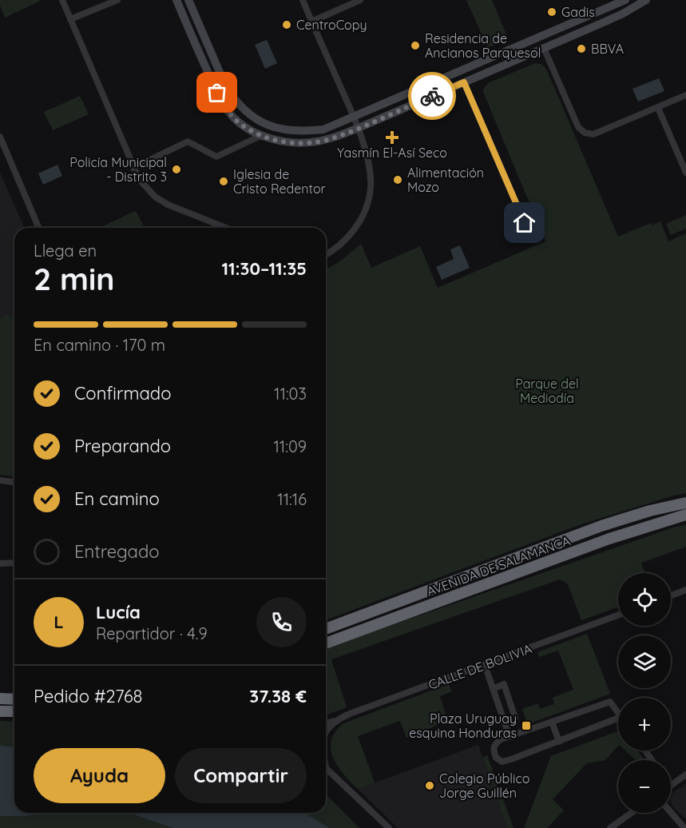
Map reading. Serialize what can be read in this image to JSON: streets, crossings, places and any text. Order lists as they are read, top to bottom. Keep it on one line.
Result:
{"streets":{"highway":["AVENIDA DE SALAMANCA"],"street":["CALLE DE BOLIVIA"]},"parks":["Parque del Mediodía"],"places":{"other":["Gadis","CentroCopy","Residencia de Ancianos Parquesol","BBVA","Policía Municipal - Distrito 3","Alimentación Mozo","Iglesia de Cristo Redentor","Colegio Público Jorge Guillén"],"health":["Yasmín El-Así Seco"],"transit":["Plaza Uruguay esquina Honduras"]},"page":{"heading":["2 min","Llega en","11:30–11:35"],"panel":["Lucía","Repartidor · 4.9","Pedido #2768","37.38 €"],"bar":"En camino · 170 m","list":[["Confirmado","11:03"],["Preparando","11:09"],["En camino","11:16"],"Entregado"],"map_buttons":["+","−"],"round":"L","buttons":["Ayuda","Compartir"]}}
